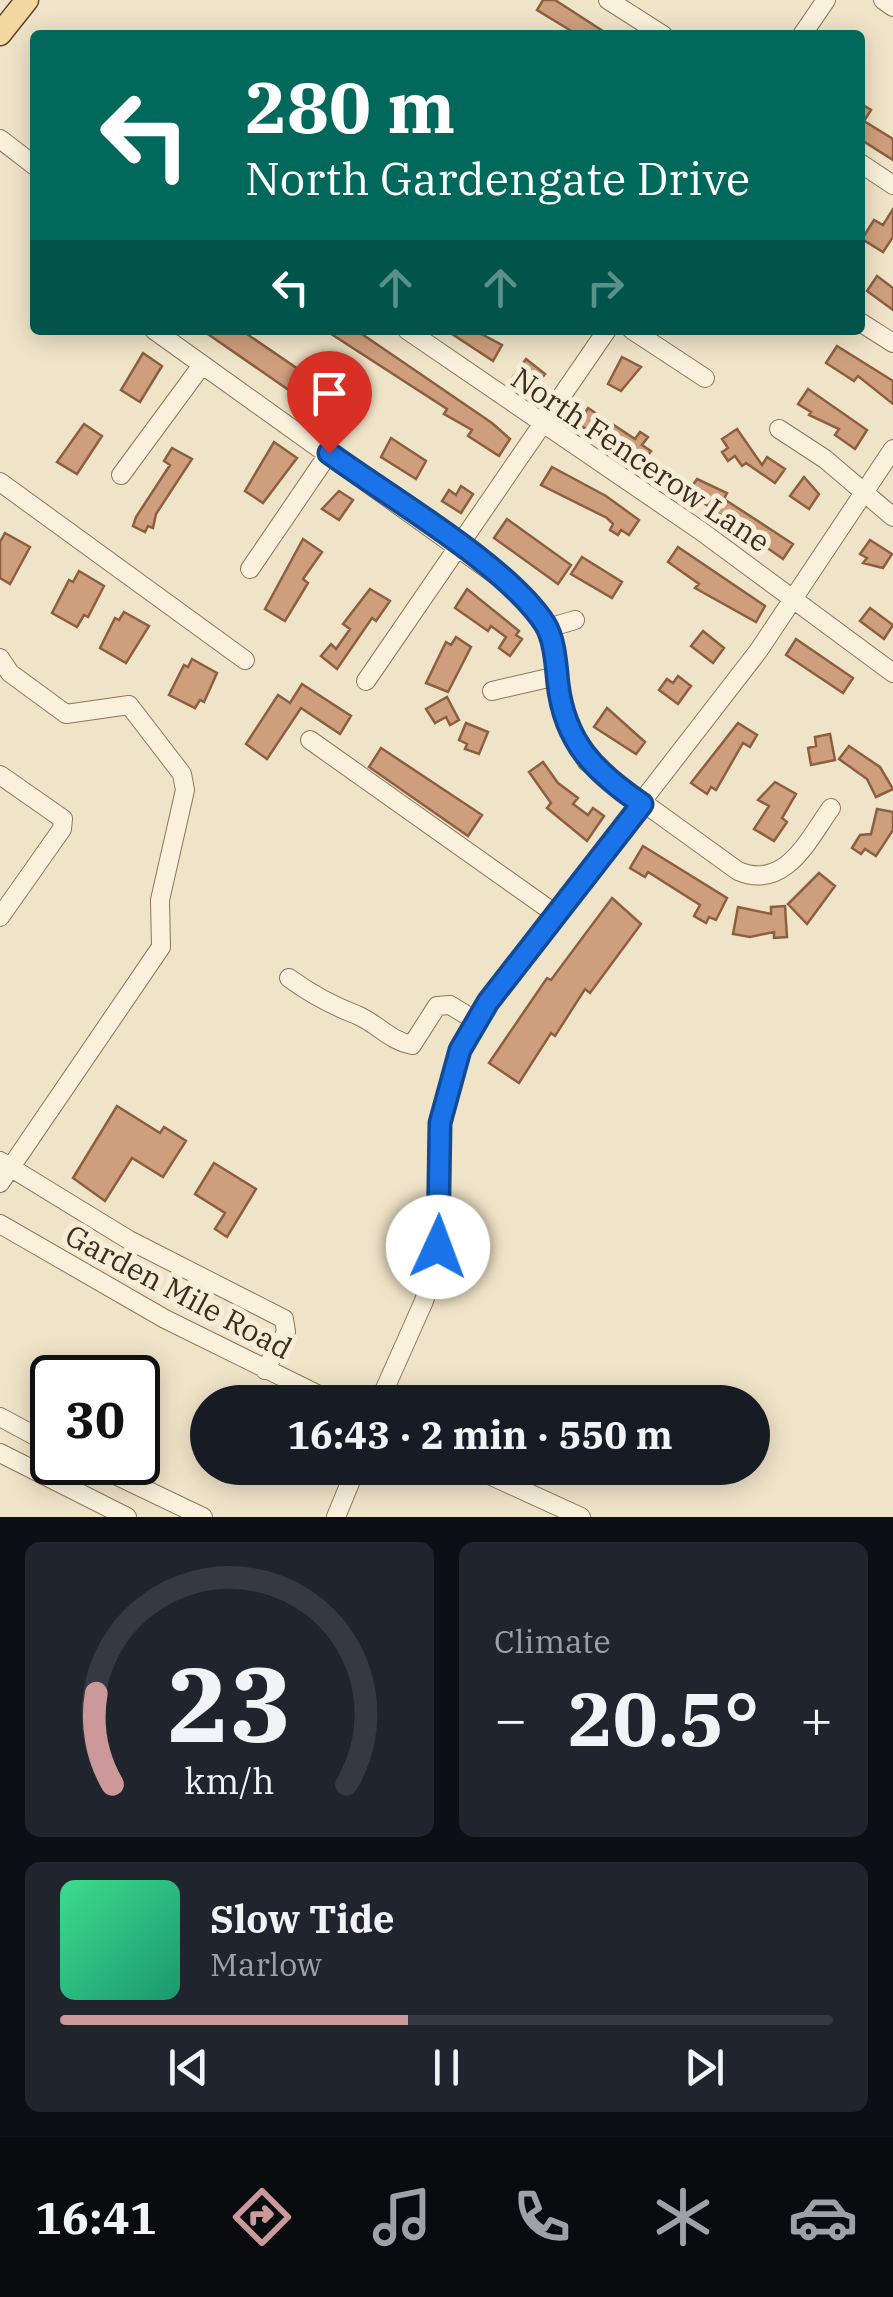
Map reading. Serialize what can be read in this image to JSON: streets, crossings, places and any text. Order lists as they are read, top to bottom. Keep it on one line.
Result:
{"streets":{"street":["North Fencerow Lane","Garden Mile Road"]},"page":{"turn":["280 m","North Gardengate Drive"],"limit":"30","trip":"16:43 · 2 min · 550 m","tile":"Climate","heat":["−","20.5°","+"],"song":["Slow Tide","Marlow"],"tabs":"16:41","gauge":["23","km/h"]}}
